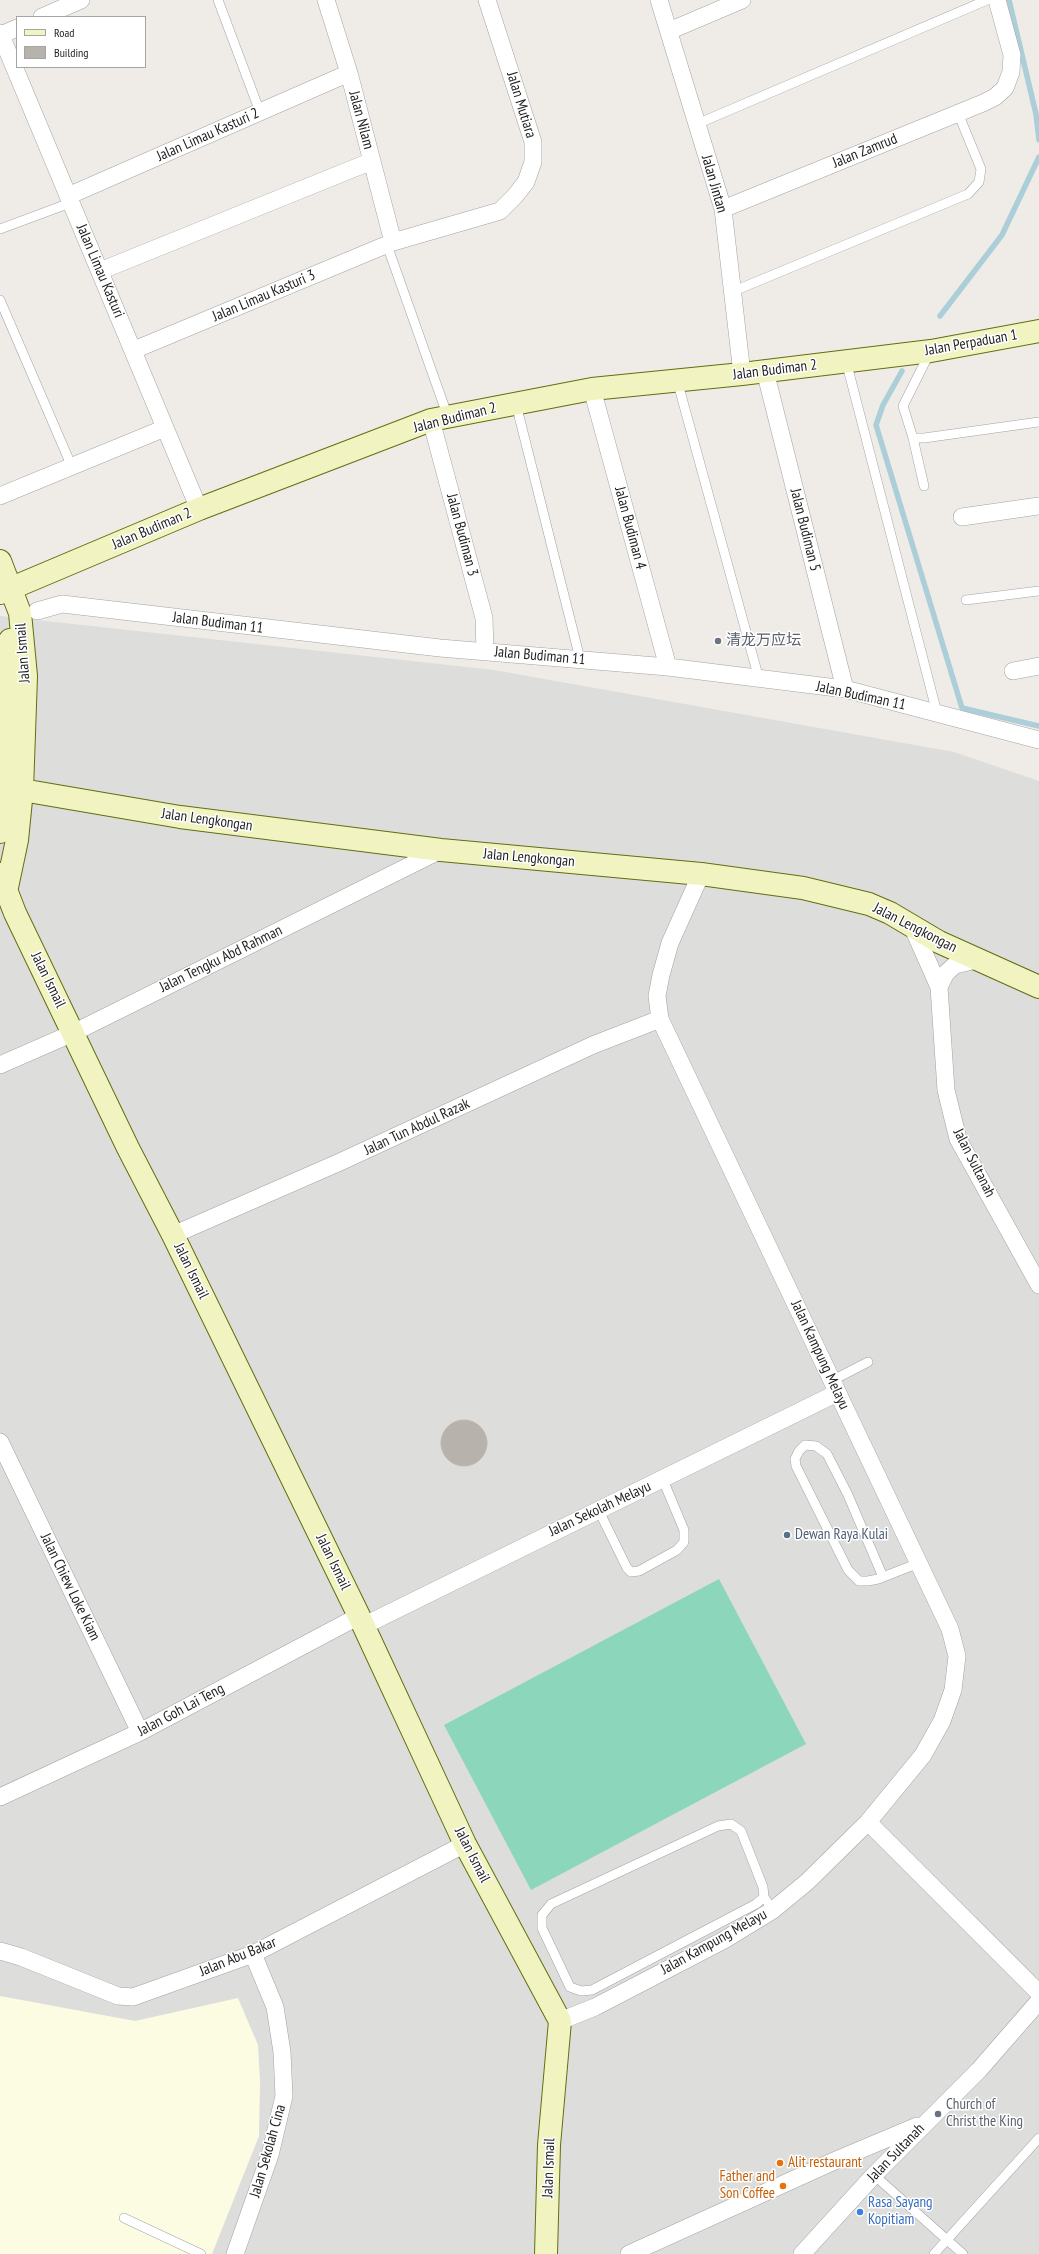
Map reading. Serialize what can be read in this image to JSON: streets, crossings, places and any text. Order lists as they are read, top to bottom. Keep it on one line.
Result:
{"streets":{"street":["Jalan Mutiara","Jalan Nilam","Jalan Limau Kasturi 2","Jalan Zamrud","Jalan Jintan","Jalan Limau Kasturi","Jalan Limau Kasturi 3","Jalan Perpaduan 1","Jalan Budiman 2","Jalan Budiman 4","Jalan Budiman 5","Jalan Budiman 3","Jalan Budiman 11","Jalan Ismail","Jalan Lengkongan","Jalan Tengku Abd Rahman","Jalan Tun Abdul Razak","Jalan Sultanah","Jalan Kampung Melayu","Jalan Sekolah Melayu","Jalan Chiew Loke Kiam","Jalan Goh Lai Teng","Jalan Abu Bakar","Jalan Sekolah Cina"]},"crossings":[["Jalan Mutiara","Jalan Nilam"],["Jalan Mutiara","Jalan Limau Kasturi 3"],["Jalan Nilam","Jalan Limau Kasturi 2"],["Jalan Nilam","Jalan Limau Kasturi 3"],["Jalan Limau Kasturi 2","Jalan Limau Kasturi"],["Jalan Zamrud","Jalan Jintan"],["Jalan Jintan","Jalan Budiman 2"],["Jalan Limau Kasturi","Jalan Limau Kasturi 3"],["Jalan Limau Kasturi","Jalan Budiman 2"],["Jalan Perpaduan 1","Jalan Budiman 2"],["Jalan Budiman 2","Jalan Budiman 4"],["Jalan Budiman 2","Jalan Budiman 5"],["Jalan Budiman 2","Jalan Budiman 3"],["Jalan Budiman 2","Jalan Ismail"],["Jalan Budiman 4","Jalan Budiman 11"],["Jalan Budiman 5","Jalan Budiman 11"],["Jalan Budiman 3","Jalan Budiman 11"],["Jalan Ismail","Jalan Lengkongan"],["Jalan Ismail","Jalan Tengku Abd Rahman"],["Jalan Ismail","Jalan Tun Abdul Razak"],["Jalan Ismail","Jalan Kampung Melayu"],["Jalan Ismail","Jalan Sekolah Melayu"],["Jalan Ismail","Jalan Goh Lai Teng"],["Jalan Ismail","Jalan Abu Bakar"],["Jalan Lengkongan","Jalan Tengku Abd Rahman"],["Jalan Lengkongan","Jalan Sultanah"],["Jalan Lengkongan","Jalan Kampung Melayu"],["Jalan Tun Abdul Razak","Jalan Kampung Melayu"],["Jalan Kampung Melayu","Jalan Sekolah Melayu"],["Jalan Sekolah Melayu","Jalan Goh Lai Teng"],["Jalan Chiew Loke Kiam","Jalan Goh Lai Teng"],["Jalan Abu Bakar","Jalan Sekolah Cina"]],"places":["清龙万应坛","Dewan Raya Kulai","Church of Christ the King","Alit restaurant","Father and Son Coffee","Rasa Sayang Kopitiam"],"legend":["Road","Building"]}
